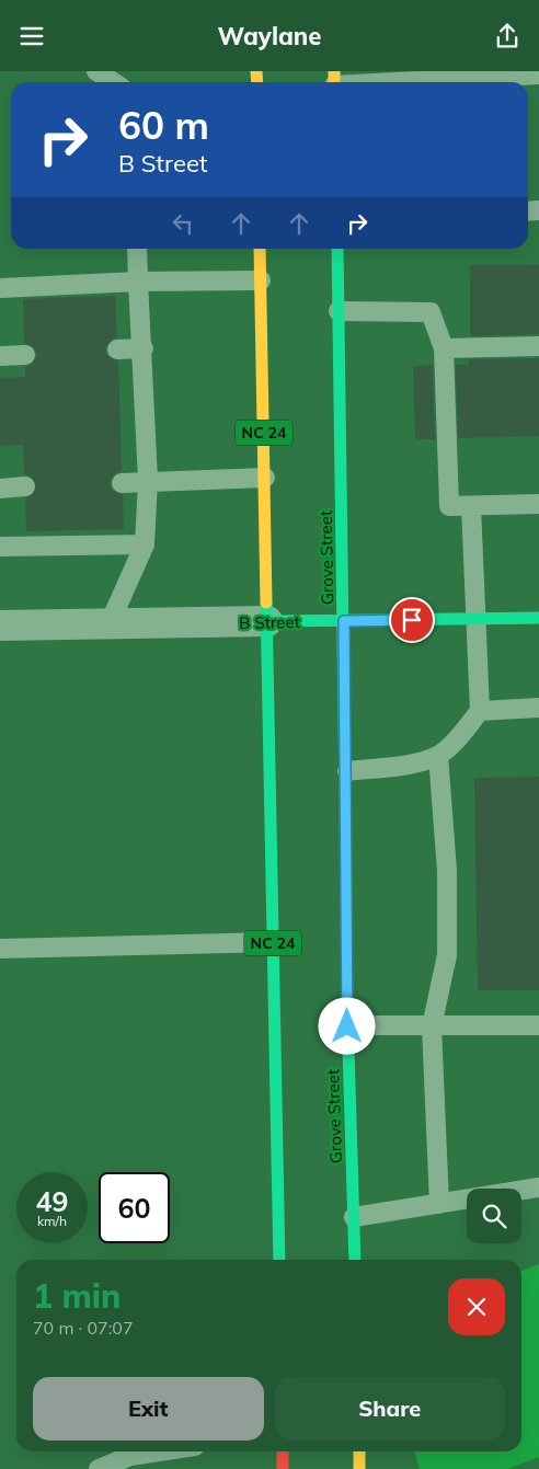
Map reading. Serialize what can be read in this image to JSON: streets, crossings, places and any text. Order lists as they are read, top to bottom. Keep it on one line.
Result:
{"streets":{"main road":["NC 24","Grove Street","B Street"]},"crossings":[["NC 24","B Street"],["Grove Street","B Street"]],"page":{"header":"Waylane","turn":["60 m","B Street"],"speed":"49 km/h","limit":"60","heading":["1 min","70 m · 07:07"],"buttons":["Exit","Share"]}}
